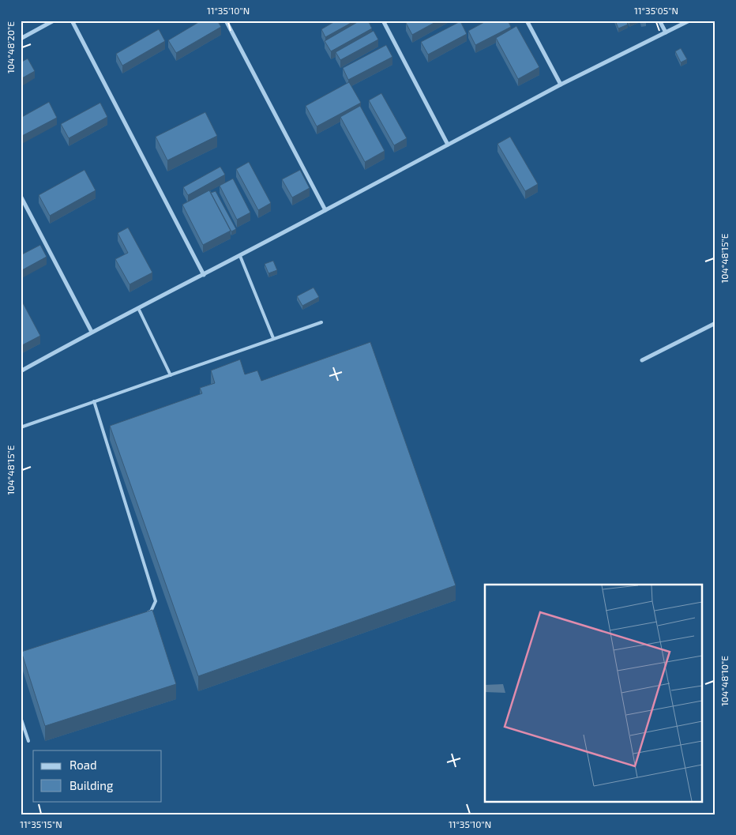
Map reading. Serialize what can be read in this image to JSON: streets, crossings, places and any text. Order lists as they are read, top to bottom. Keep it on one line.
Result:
{"legend":["Road","Building"],"coordinates":["11°35'10\"N","11°35'05\"N","104°48'20\"E","104°48'15\"E","104°48'10\"E","11°35'15\"N"]}
